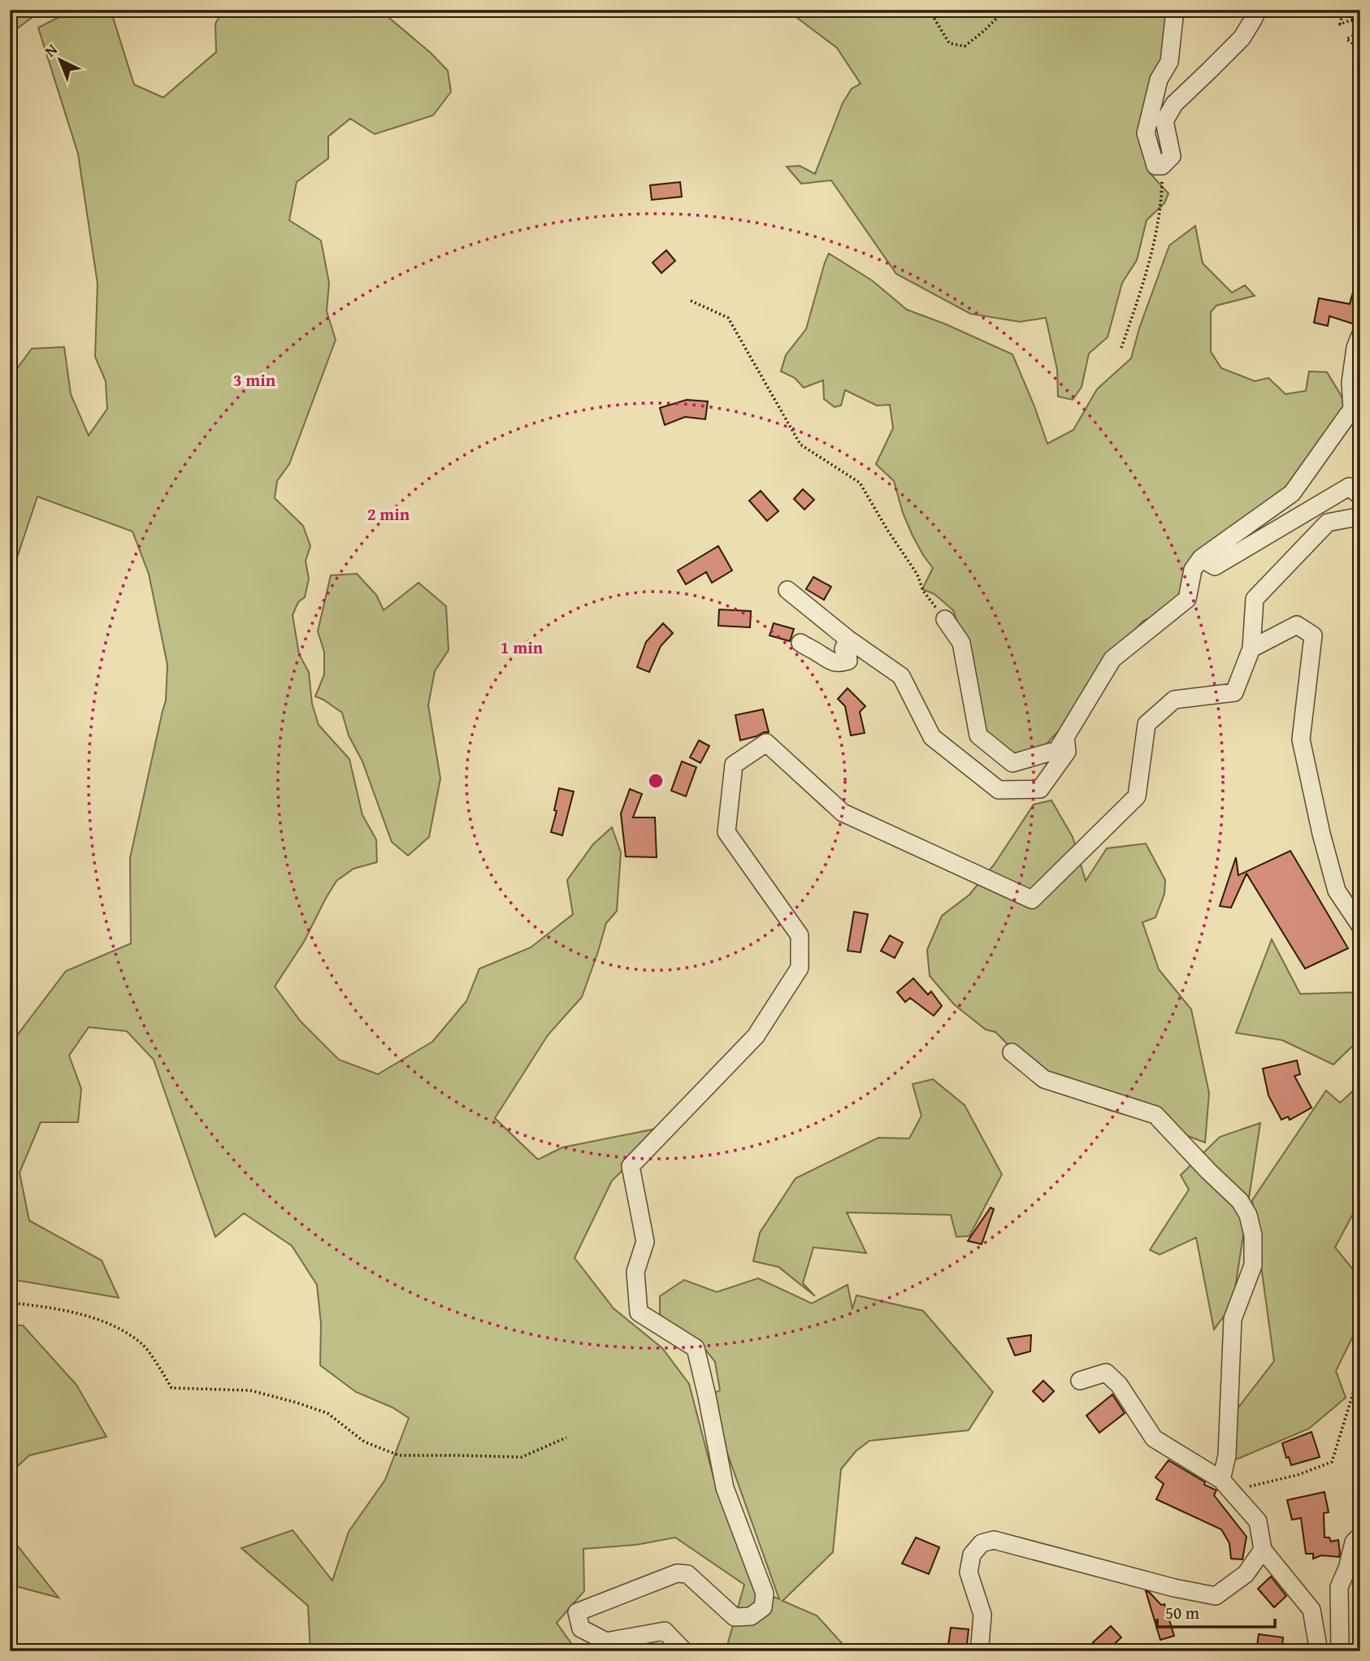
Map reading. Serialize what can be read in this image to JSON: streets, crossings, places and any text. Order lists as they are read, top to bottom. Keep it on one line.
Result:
{"scale_bar":"50 m","north":"top left","rings":["3 min","2 min","1 min"]}
